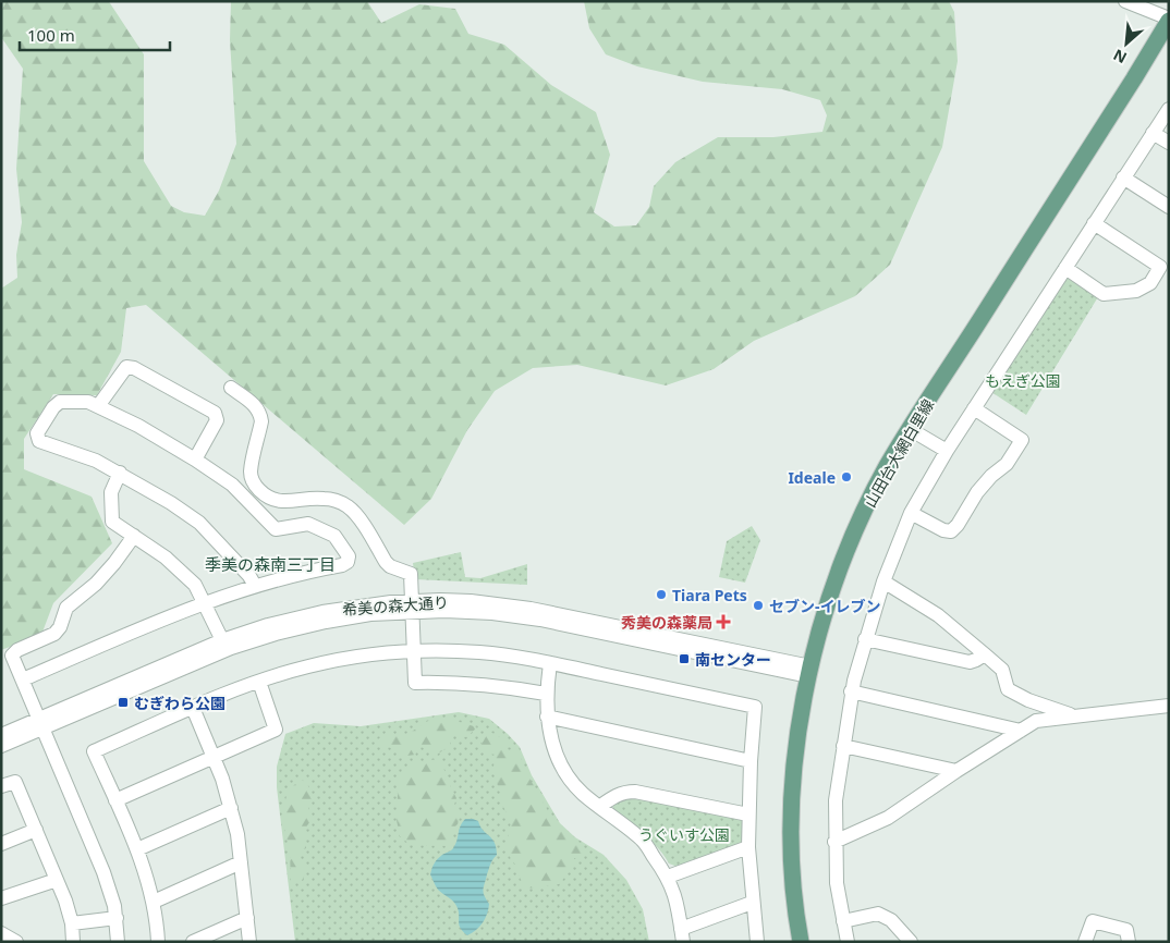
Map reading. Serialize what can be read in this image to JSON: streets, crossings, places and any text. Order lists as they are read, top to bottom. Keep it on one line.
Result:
{"streets":{"main road":["山田台大網白里線"],"street":["希美の森大通り"]},"crossings":[["山田台大網白里線","希美の森大通り"]],"districts":["季美の森南三丁目"],"parks":["もえぎ公園","うぐいす公園"],"places":{"other":["Ideale","Tiara Pets","セブン-イレブン"],"health":["秀美の森薬局"],"transit":["南センター","むぎわら公園"]},"scale_bar":"100 m","north":"bottom left"}
